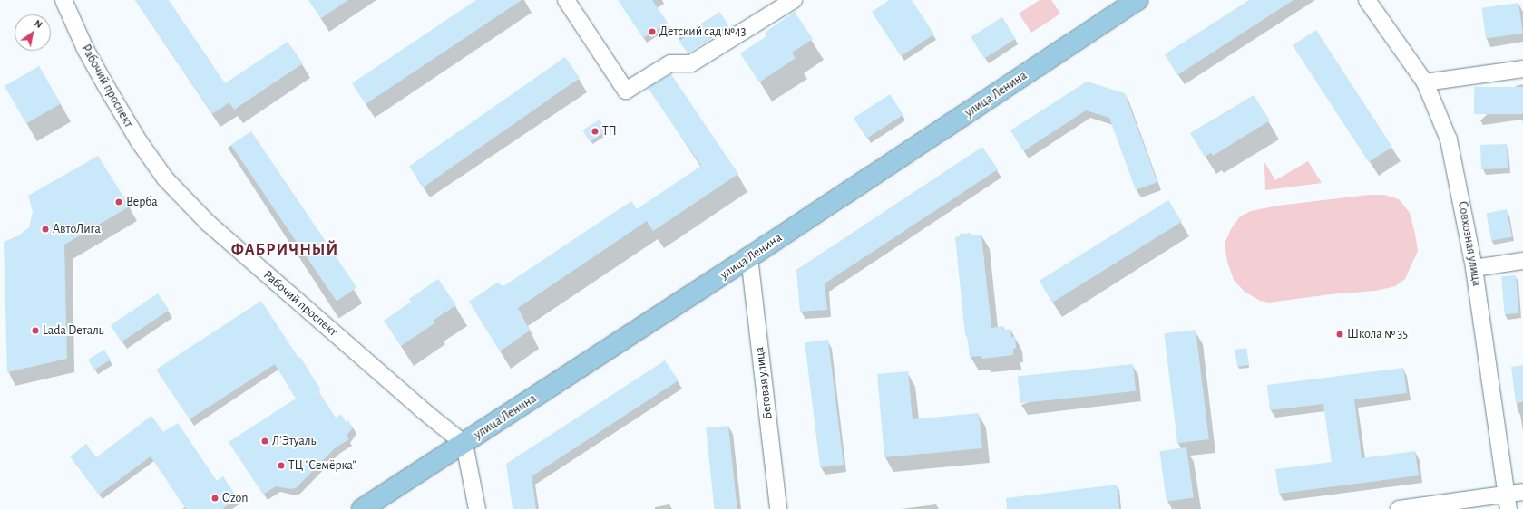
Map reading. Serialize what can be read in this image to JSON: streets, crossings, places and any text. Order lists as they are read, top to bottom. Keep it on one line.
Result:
{"streets":{"main road":["улица Ленина"],"street":["Рабочий проспект","Совхозная улица","Беговая улица"]},"crossings":[["Рабочий проспект","улица Ленина"],["улица Ленина","Беговая улица"]],"districts":["ФАБРИЧНЫЙ"],"places":["Детский сад №43","ТП","Верба","АвтоЛига","Lada Dеталь","Школа № 35","Л'Этуаль","ТЦ \"Семёрка\"","Ozon"],"north":"top right"}
